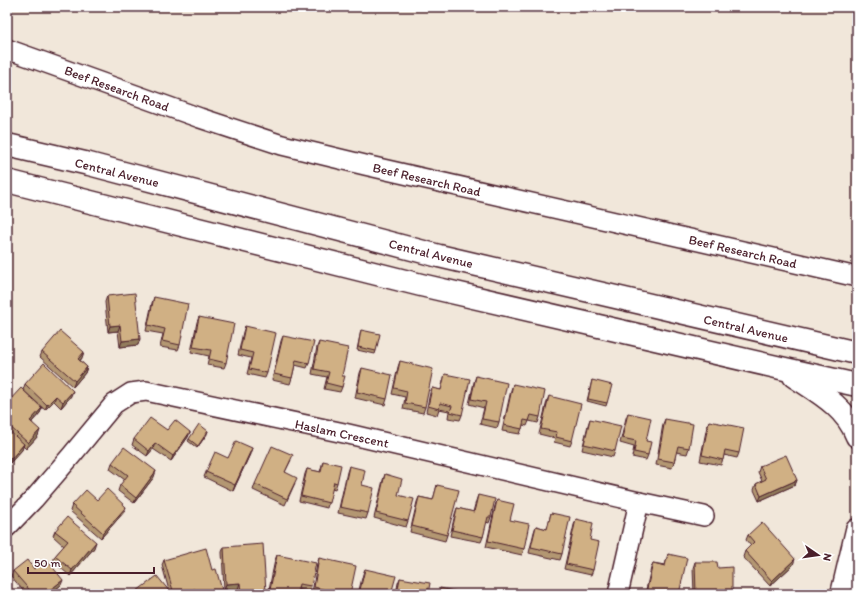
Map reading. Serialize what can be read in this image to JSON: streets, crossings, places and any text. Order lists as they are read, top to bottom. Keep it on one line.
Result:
{"streets":{"main road":["Central Avenue"],"street":["Beef Research Road","Haslam Crescent"]},"scale_bar":"50 m","north":"right"}
